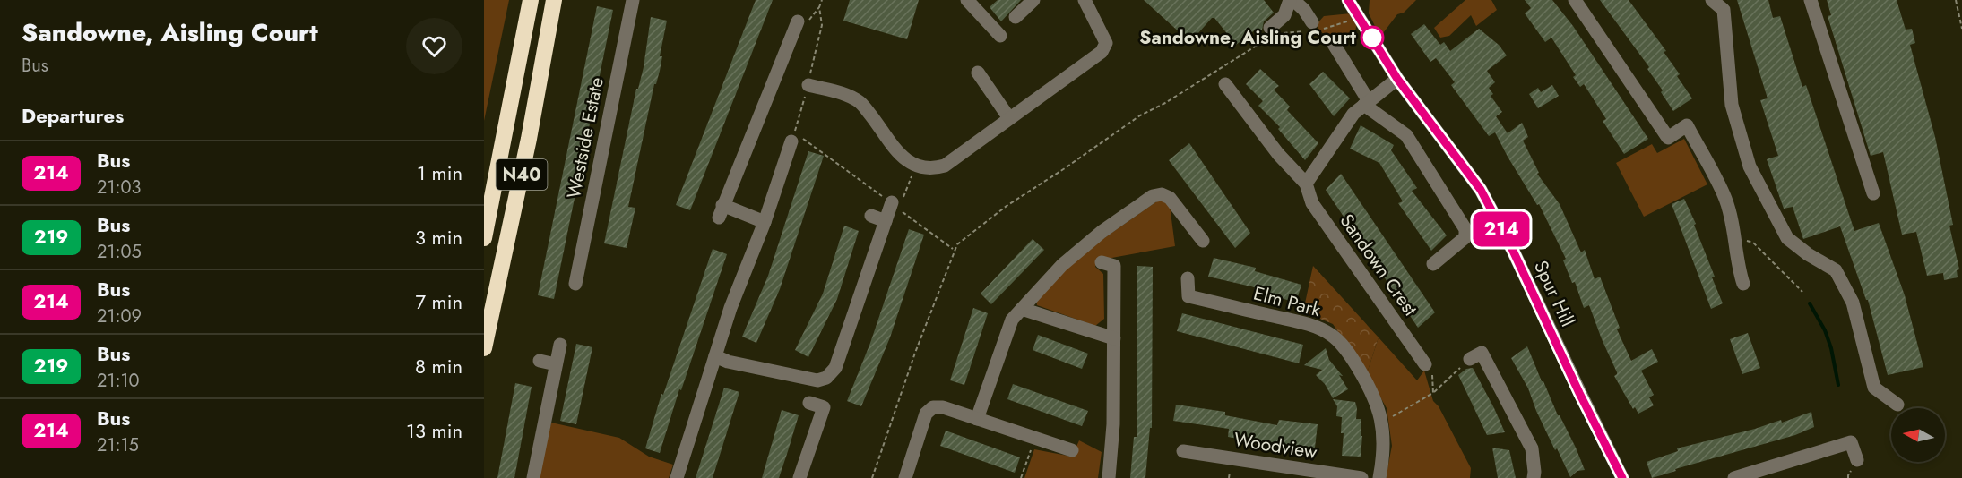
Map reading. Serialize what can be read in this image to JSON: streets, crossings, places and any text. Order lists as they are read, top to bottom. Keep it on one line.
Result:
{"streets":{"highway":["N40"],"street":["Westside Estate","Sandown Crest","Spur Hill","Elm Park","Woodview"]},"places":["Sandowne, Aisling Court"],"lines":["bus line 214"],"north":"left","page":{"heading":[["Sandowne, Aisling Court","Bus"],"Departures"],"on_map":"214","list":[{"mark":"214","name":"Bus","note":"21:03","value":"1 min"},{"mark":"219","name":"Bus","note":"21:05","value":"3 min"},{"mark":"214","name":"Bus","note":"21:09","value":"7 min"},{"mark":"219","name":"Bus","note":"21:10","value":"8 min"},{"mark":"214","name":"Bus","note":"21:15","value":"13 min"}]}}
